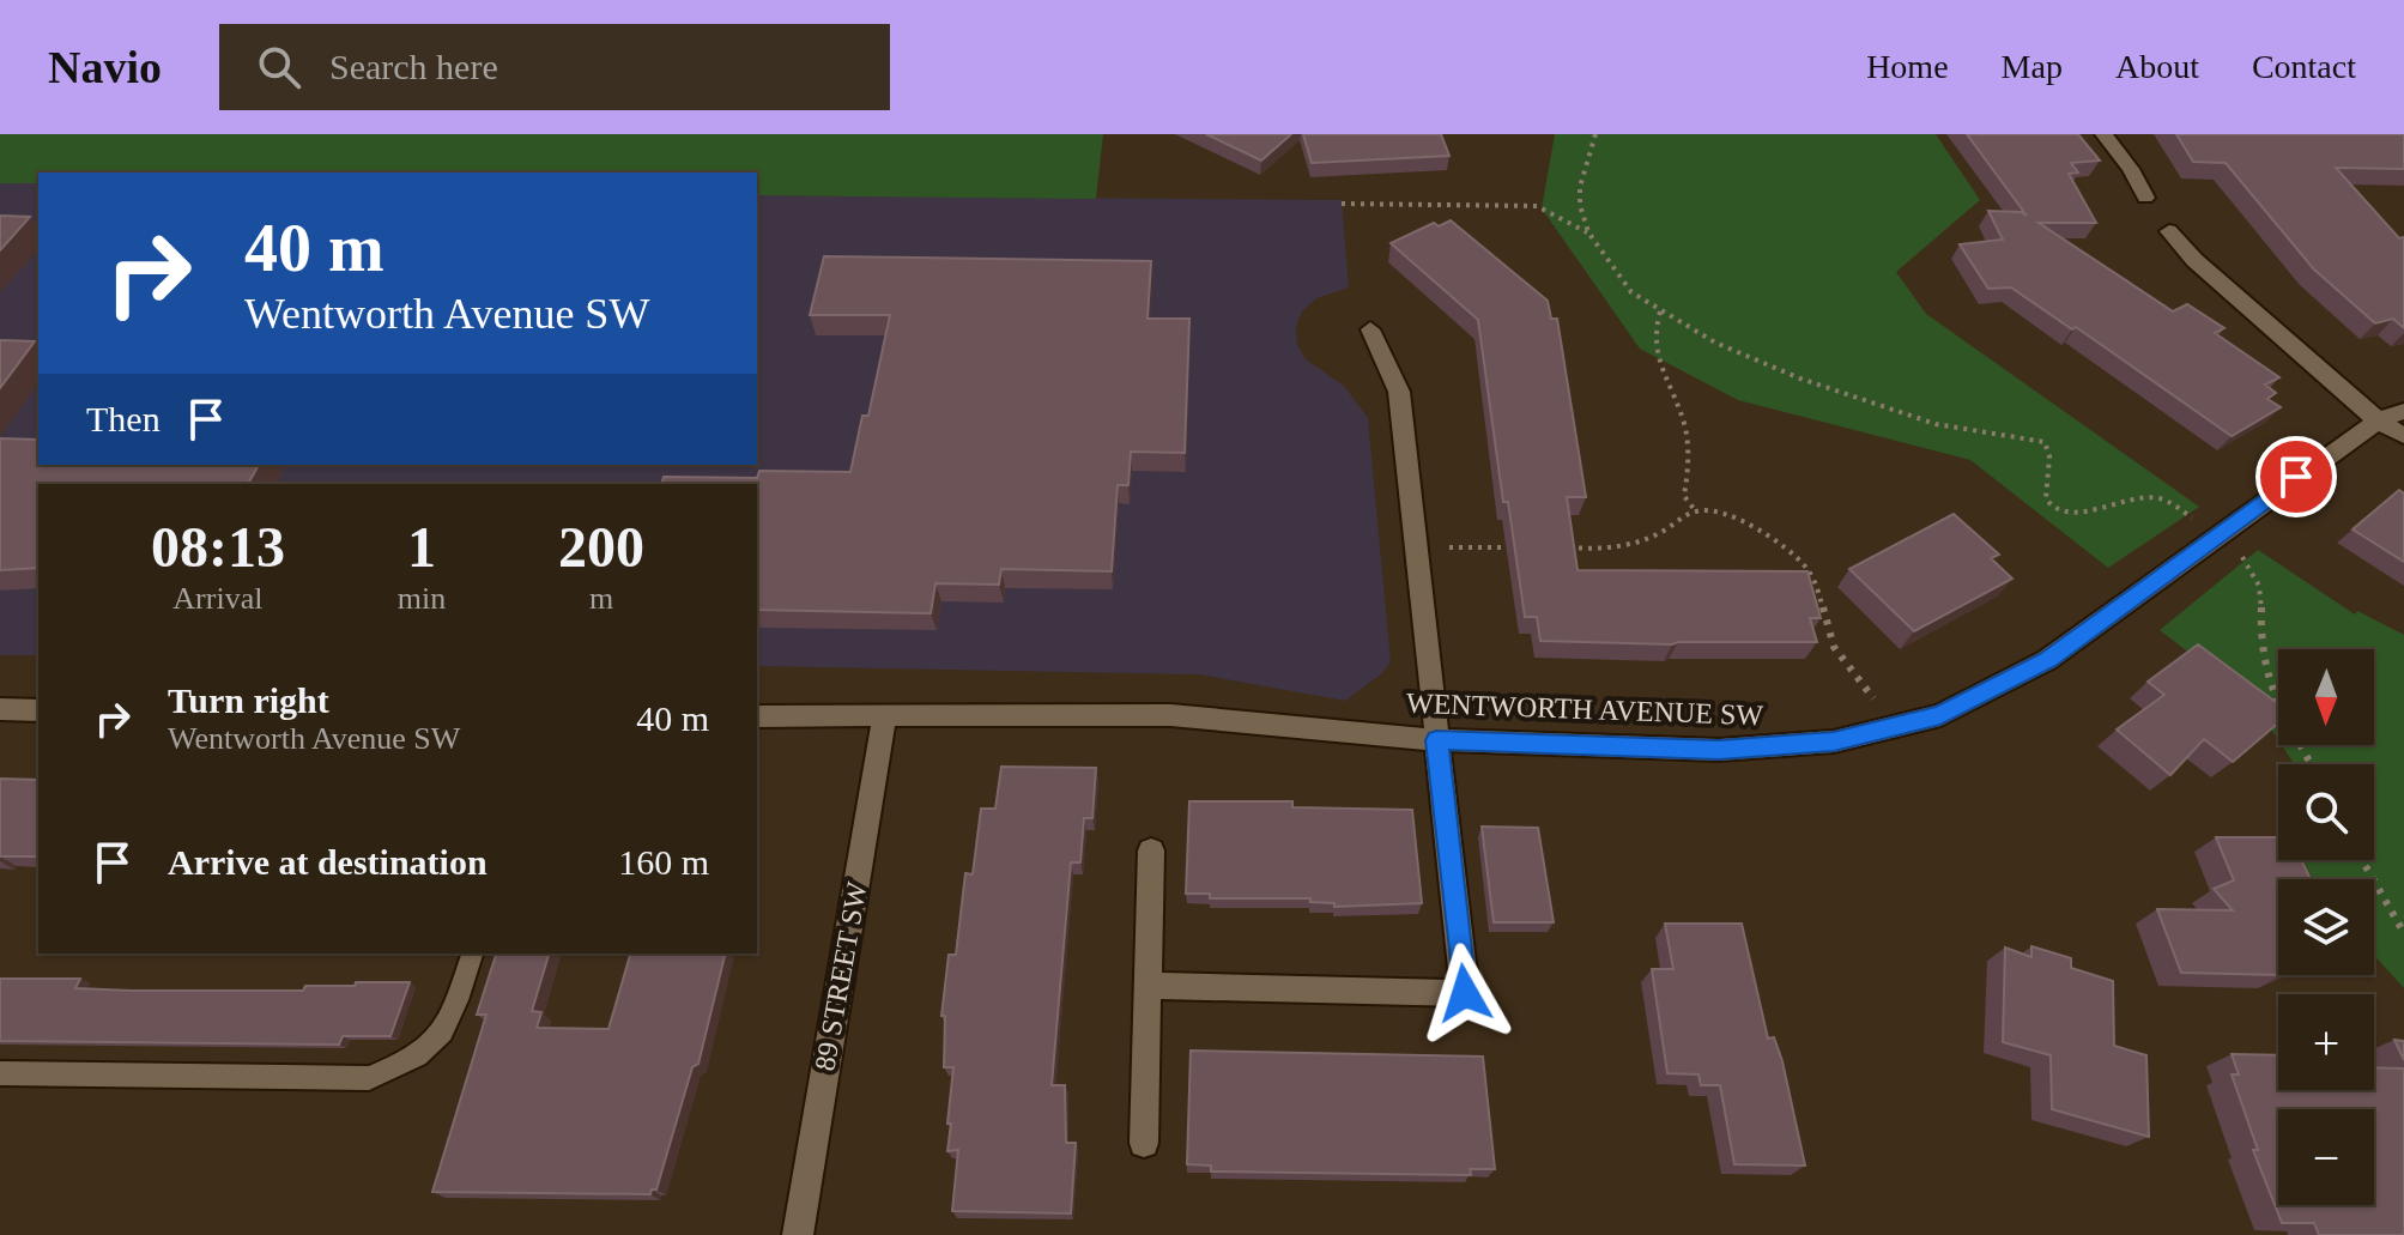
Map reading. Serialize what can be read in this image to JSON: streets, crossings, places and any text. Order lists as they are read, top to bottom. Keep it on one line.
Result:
{"streets":{"street":["WENTWORTH AVENUE SW","89 STREET SW"]},"crossings":[["WENTWORTH AVENUE SW","89 STREET SW"]],"north":"bottom","page":{"header":"Navio","search":"Search here","nav":["Home","Map","About","Contact"],"turn":["40 m","Wentworth Avenue SW"],"then":"Then","eta":["08:13","Arrival","1","min","200","m"],"list":[{"name":"Turn right","note":"Wentworth Avenue SW","value":"40 m"},{"name":"Arrive at destination","value":"160 m"}],"map_buttons":["+","−"]}}
